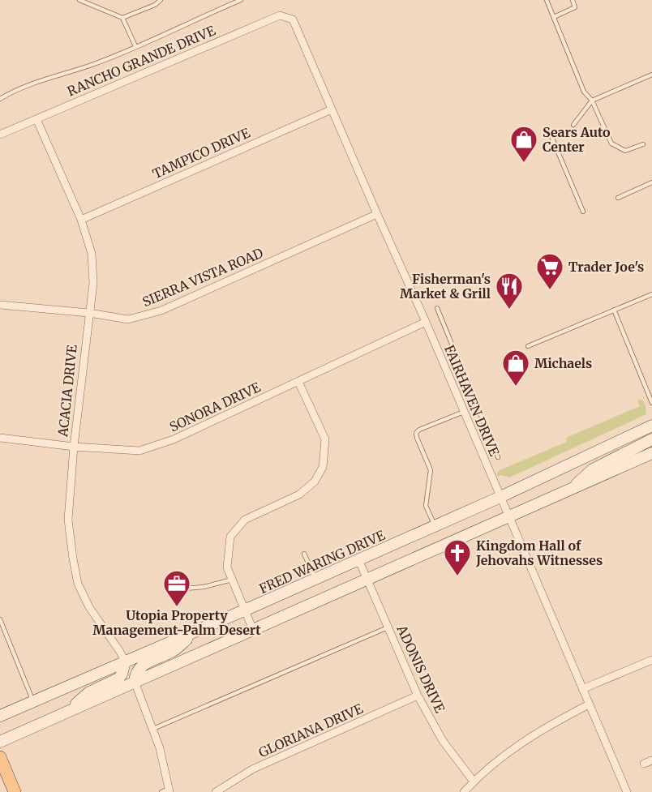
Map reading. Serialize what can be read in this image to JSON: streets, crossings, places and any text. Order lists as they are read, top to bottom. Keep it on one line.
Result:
{"streets":{"main road":["FRED WARING DRIVE"],"street":["RANCHO GRANDE DRIVE","TAMPICO DRIVE","SIERRA VISTA ROAD","ACACIA DRIVE","FAIRHAVEN DRIVE","SONORA DRIVE","ADONIS DRIVE","GLORIANA DRIVE"]},"crossings":[["RANCHO GRANDE DRIVE","ACACIA DRIVE"],["RANCHO GRANDE DRIVE","FAIRHAVEN DRIVE"],["TAMPICO DRIVE","ACACIA DRIVE"],["TAMPICO DRIVE","FAIRHAVEN DRIVE"],["SIERRA VISTA ROAD","ACACIA DRIVE"],["SIERRA VISTA ROAD","FAIRHAVEN DRIVE"],["ACACIA DRIVE","SONORA DRIVE"],["ACACIA DRIVE","FRED WARING DRIVE"],["FAIRHAVEN DRIVE","SONORA DRIVE"],["FAIRHAVEN DRIVE","FRED WARING DRIVE"],["FRED WARING DRIVE","ADONIS DRIVE"],["ADONIS DRIVE","GLORIANA DRIVE"]],"places":{"shop":["Sears Auto Center","Michaels"],"supermarket":["Trader Joe's"],"restaurant":["Fisherman's Market & Grill"],"church":["Kingdom Hall of Jehovahs Witnesses"],"office":["Utopia Property Management-Palm Desert"]}}
